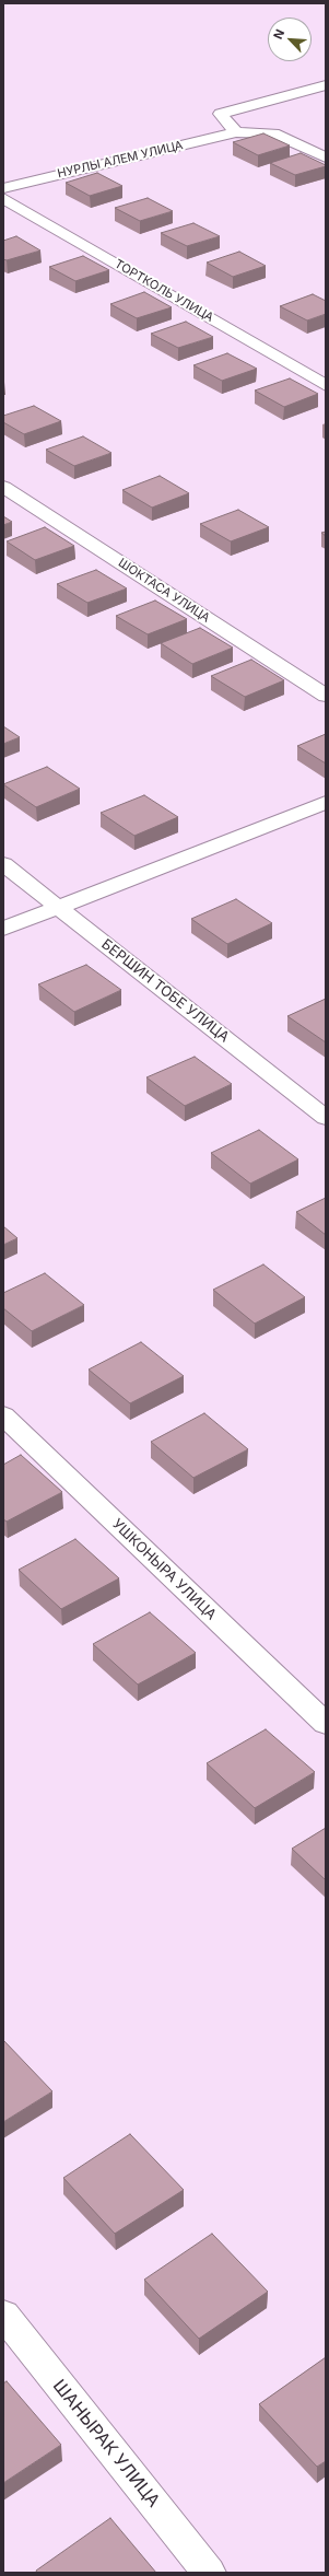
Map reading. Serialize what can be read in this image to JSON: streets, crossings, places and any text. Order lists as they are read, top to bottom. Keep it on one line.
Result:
{"streets":{"street":["НУРЛЫ АЛЕМ УЛИЦА","ТОРТКОЛЬ УЛИЦА","ШОКТАСА УЛИЦА","БЕРШИН ТОБЕ УЛИЦА","УШКОНЫРА УЛИЦА","ШАНЫРАК УЛИЦА"]},"north":"top left"}
